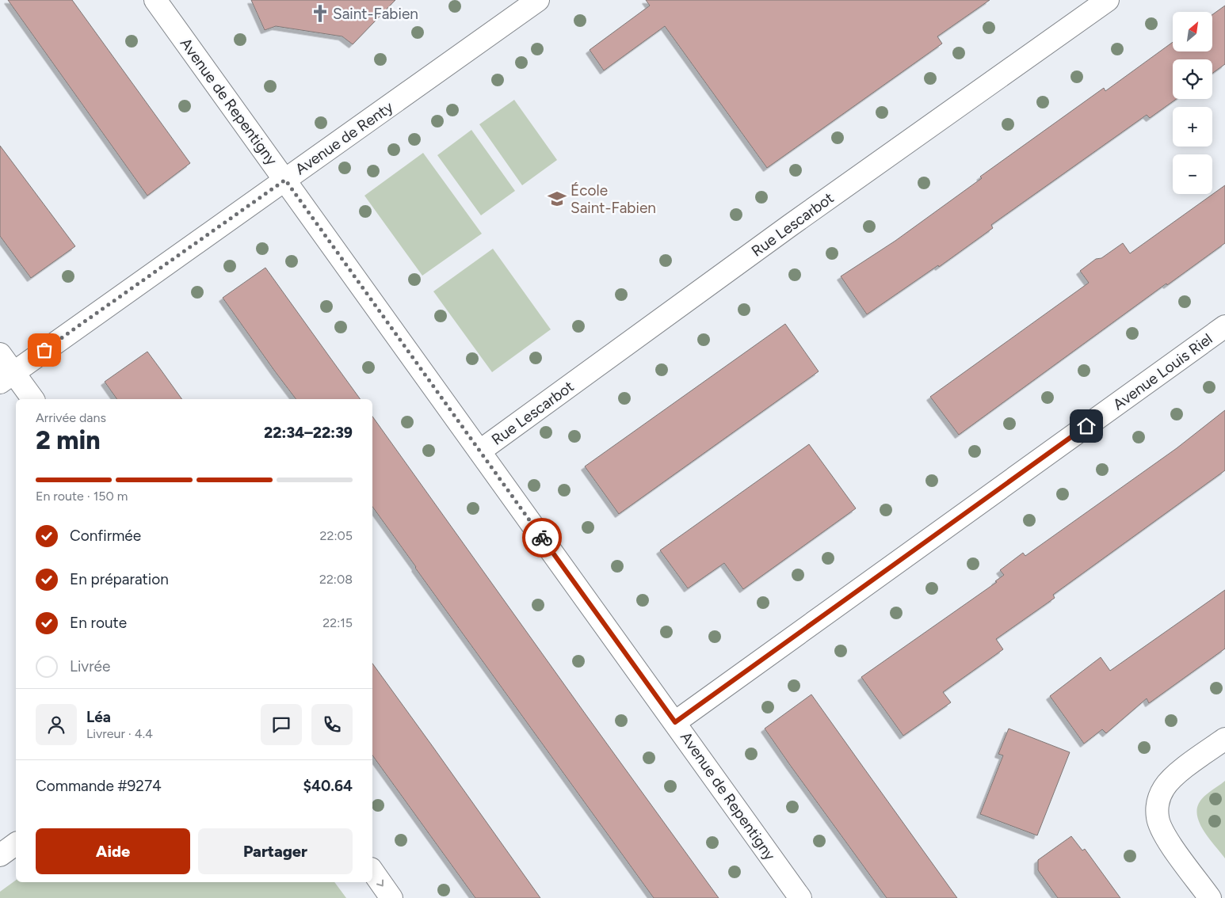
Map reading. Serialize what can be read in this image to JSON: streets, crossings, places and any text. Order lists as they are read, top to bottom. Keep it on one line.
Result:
{"streets":{"street":["Avenue de Repentigny","Avenue de Renty","Rue Lescarbot","Avenue Louis Riel"]},"crossings":[["Avenue de Repentigny","Avenue de Renty"],["Avenue de Repentigny","Rue Lescarbot"],["Avenue de Repentigny","Avenue Louis Riel"]],"places":{"church":["Saint-Fabien"],"school or university":["École Saint-Fabien"]},"north":"top right","page":{"map_buttons":["+","−"],"heading":["2 min","Arrivée dans","22:34–22:39"],"panel":["Léa","Livreur · 4.4","Commande #9274","$40.64"],"bar":"En route · 150 m","list":[["Confirmée","22:05"],["En préparation","22:08"],["En route","22:15"],"Livrée"],"buttons":["Aide","Partager"]}}
